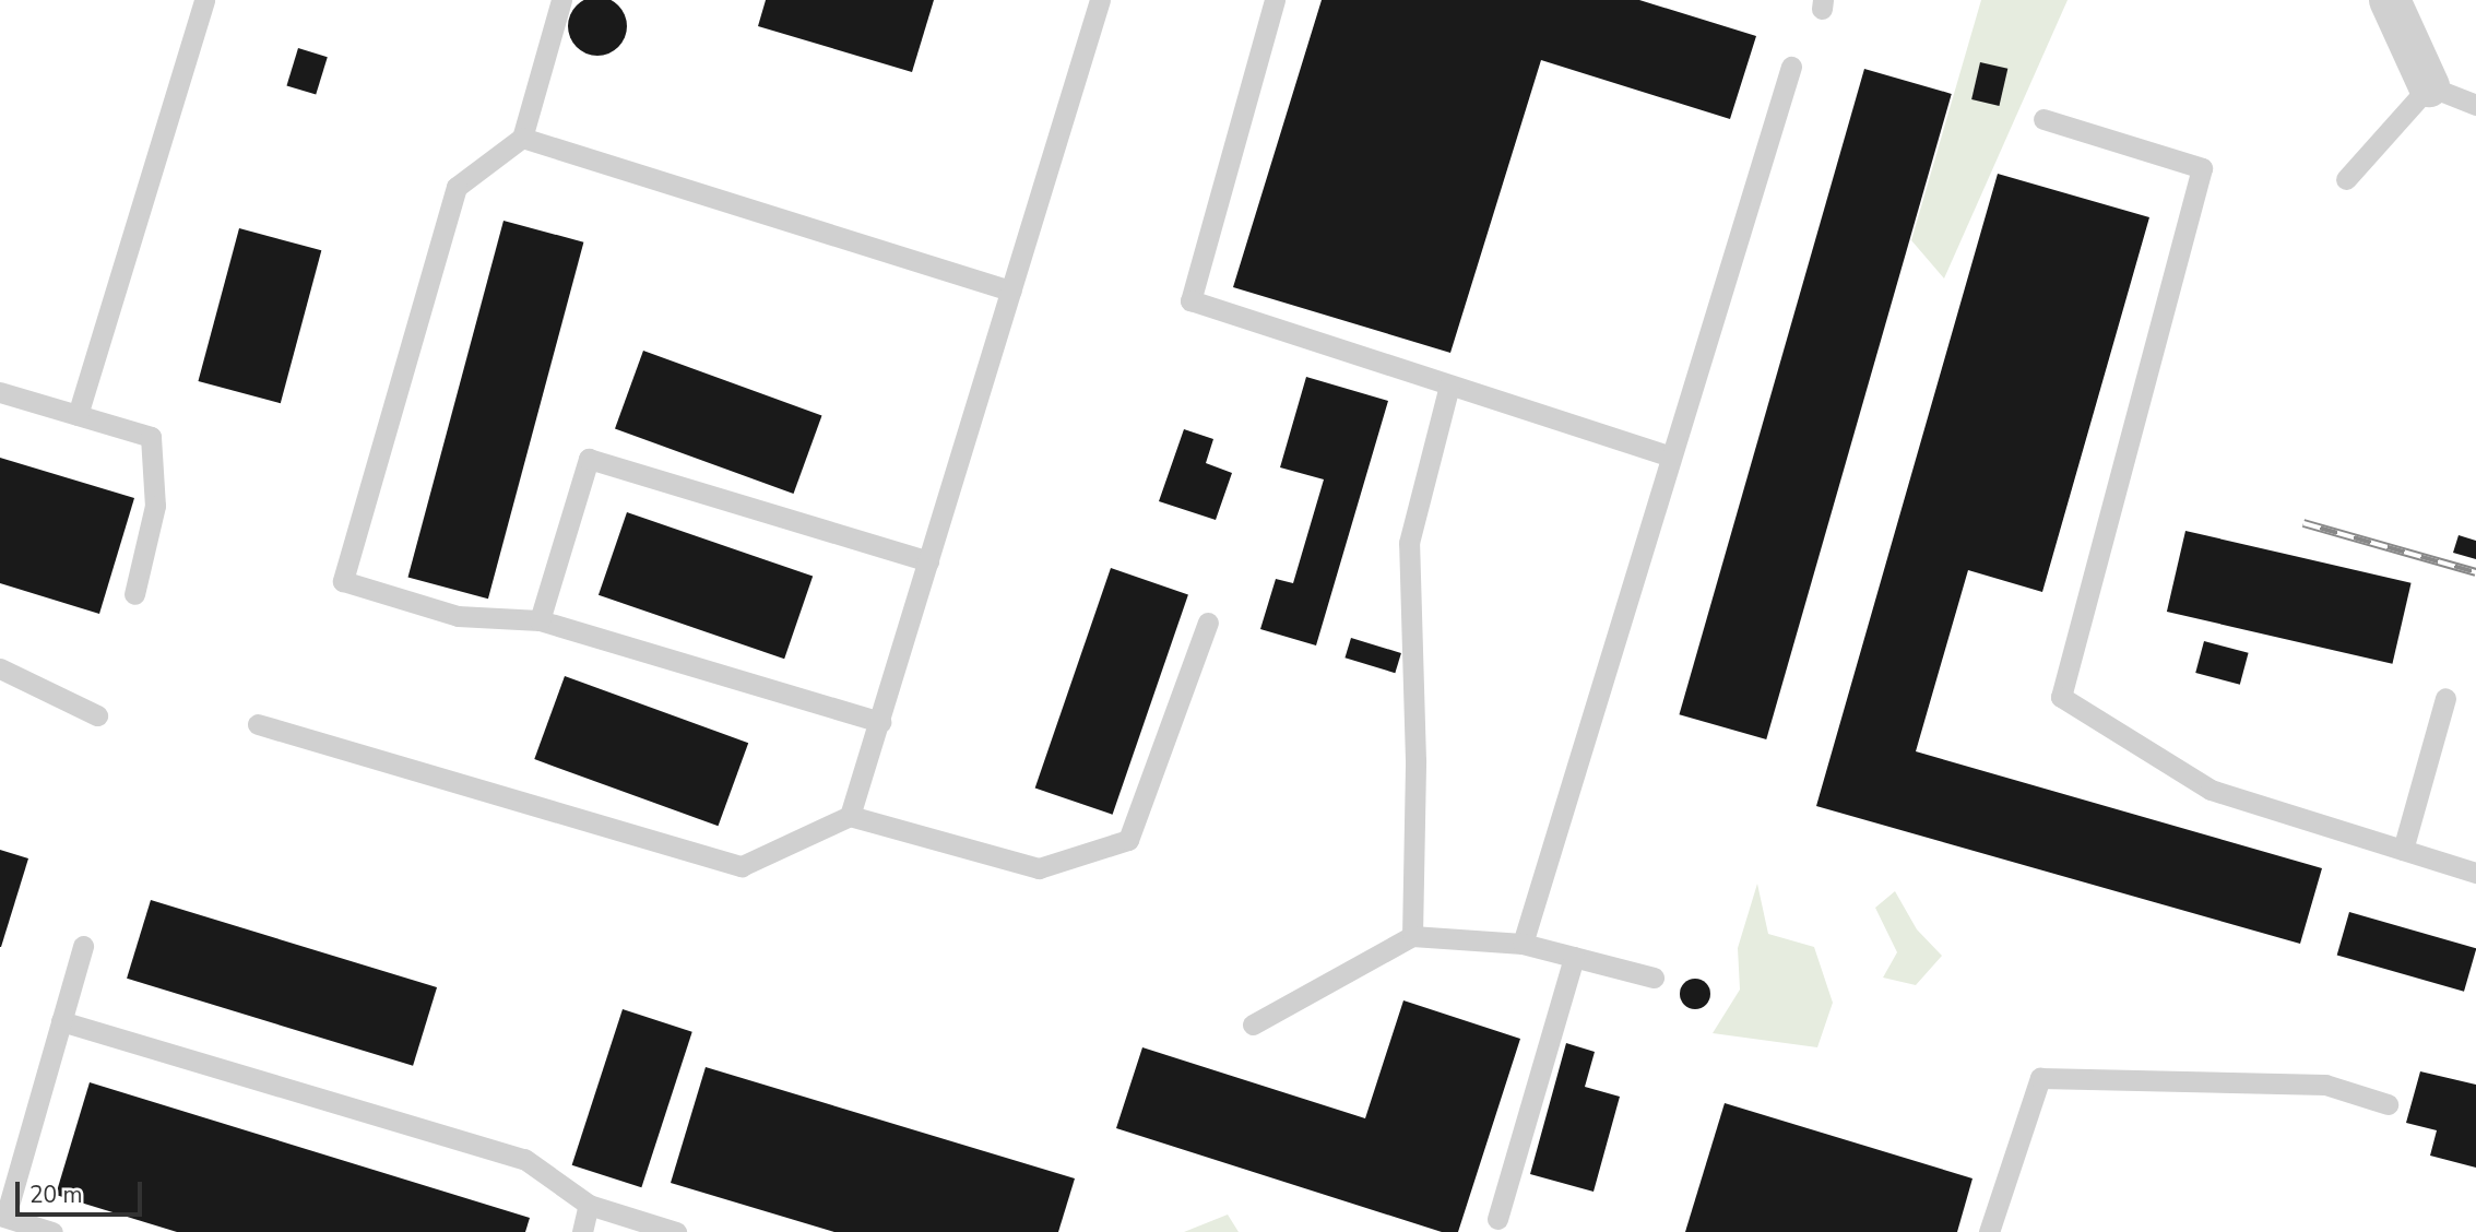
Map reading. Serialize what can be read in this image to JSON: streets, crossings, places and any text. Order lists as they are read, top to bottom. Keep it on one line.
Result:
{"scale_bar":"20 m"}
